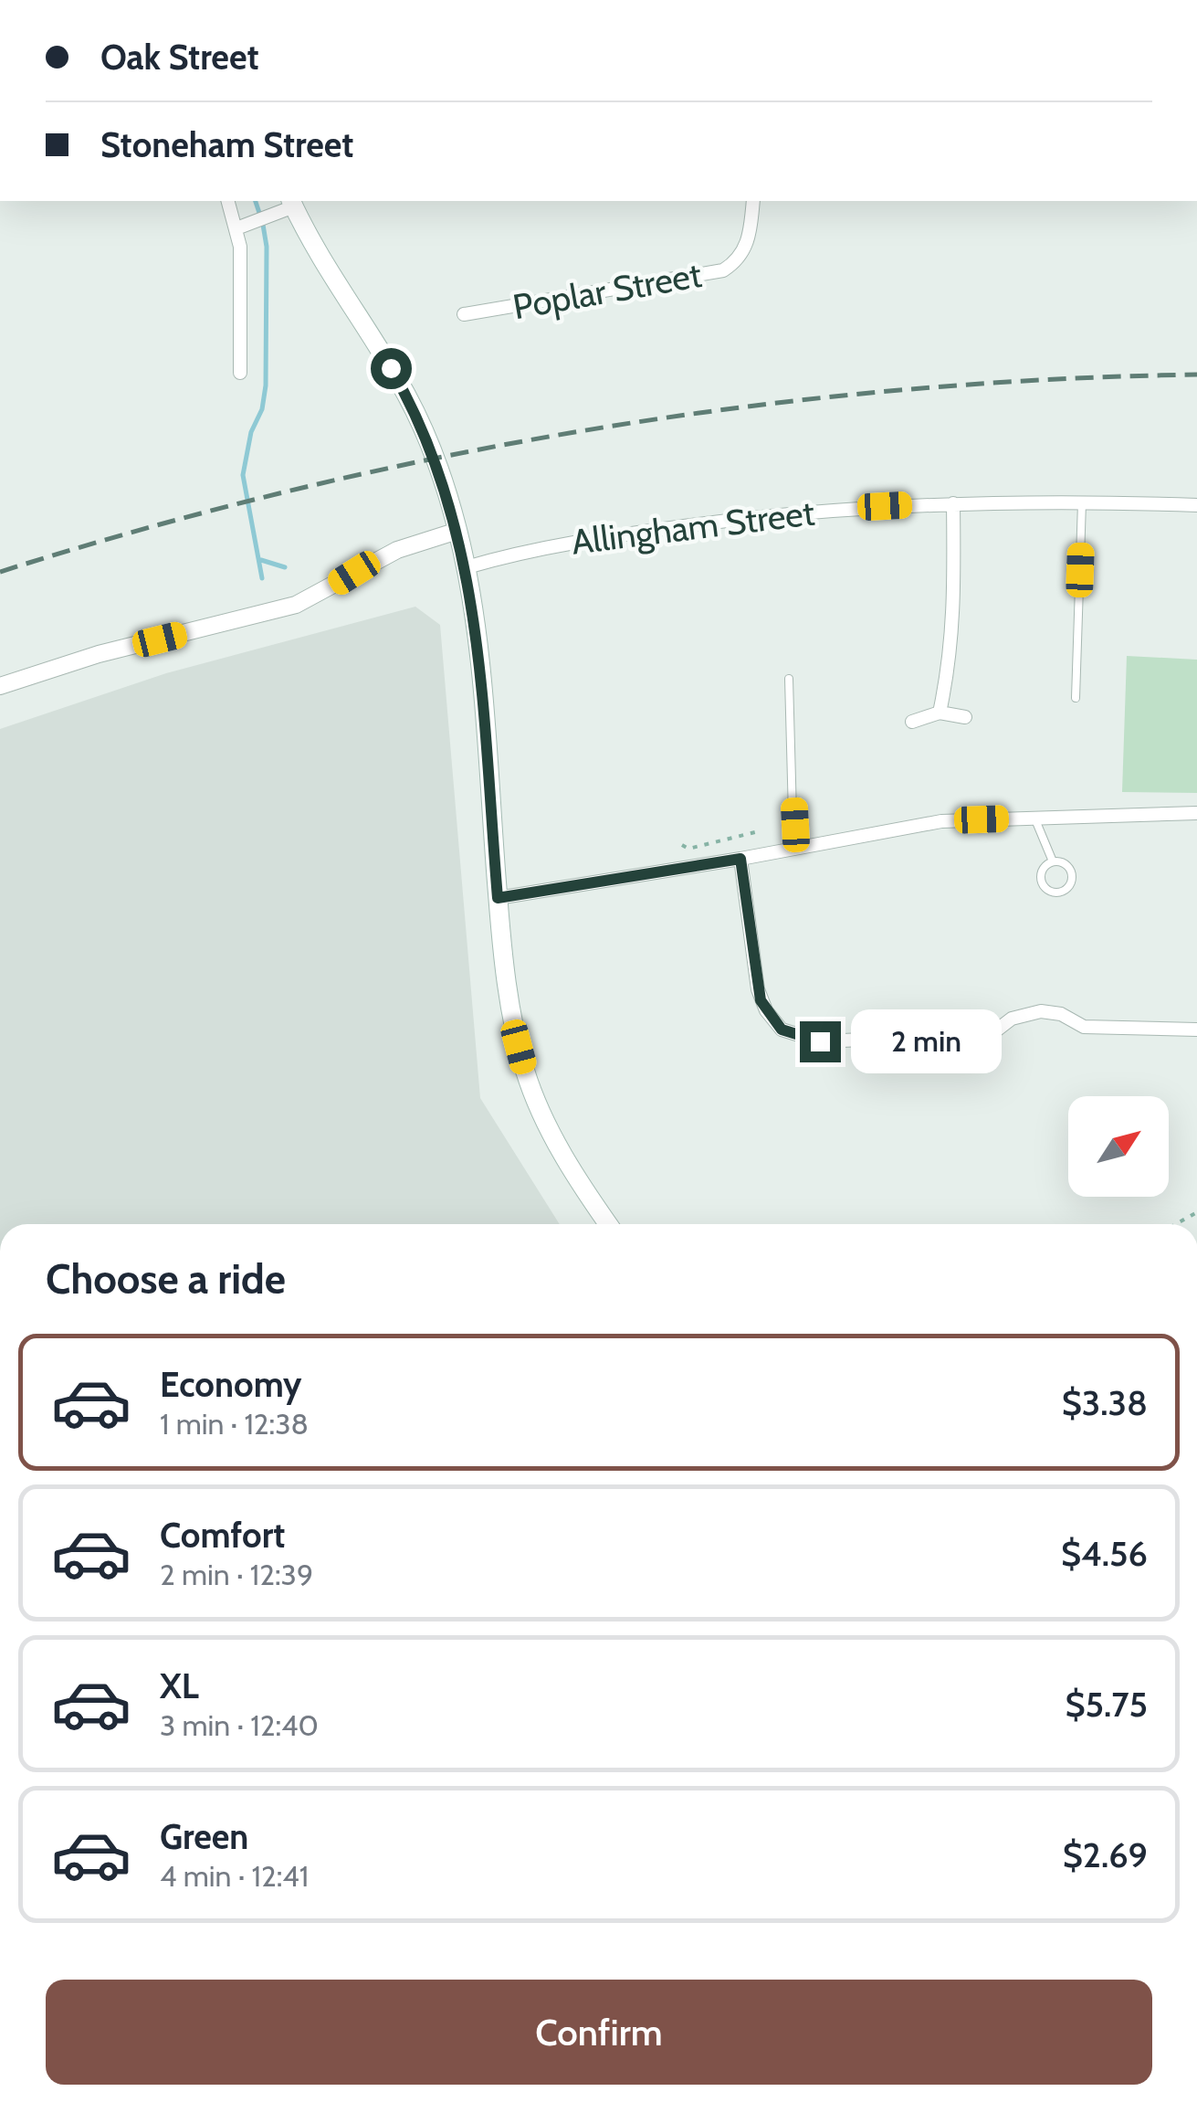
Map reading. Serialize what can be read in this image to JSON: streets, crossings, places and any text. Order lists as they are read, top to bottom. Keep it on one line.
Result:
{"streets":{"street":["Poplar Street","Allingham Street"]},"north":"top right","page":{"banner":["Oak Street","Stoneham Street"],"bubble":"2 min","heading":"Choose a ride","list":[{"name":"Economy","note":"1 min · 12:38","value":"$3.38"},{"name":"Comfort","note":"2 min · 12:39","value":"$4.56"},{"name":"XL","note":"3 min · 12:40","value":"$5.75"},{"name":"Green","note":"4 min · 12:41","value":"$2.69"}],"buttons":"Confirm"}}
